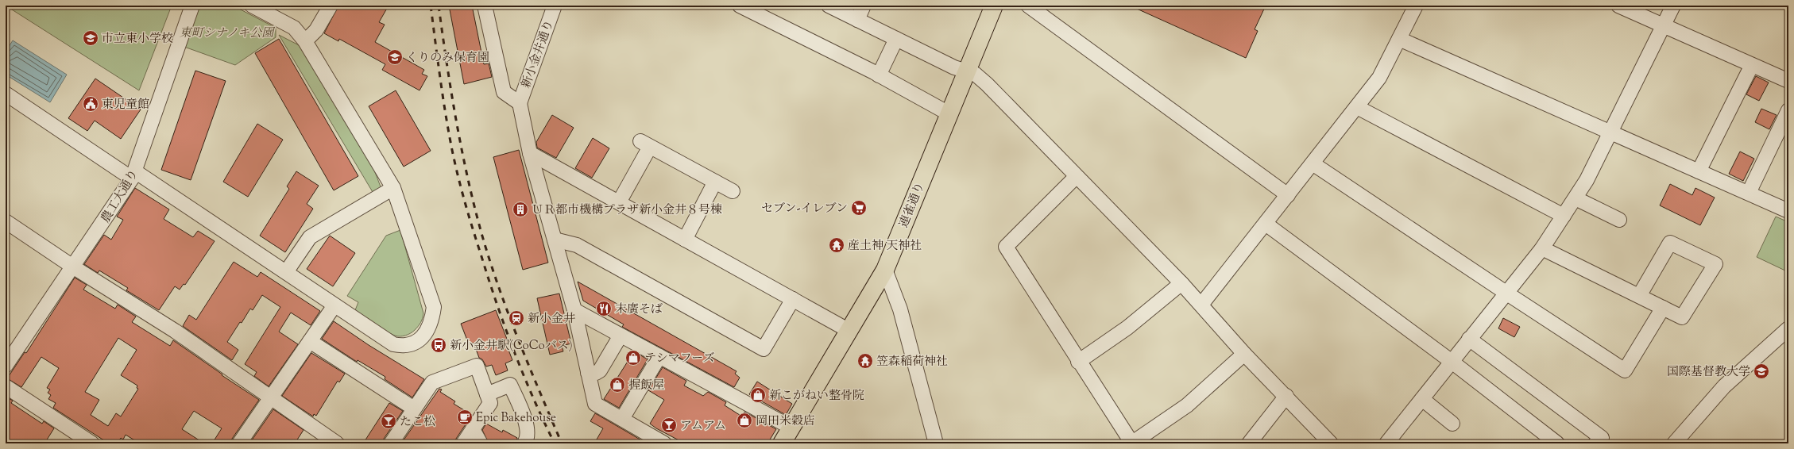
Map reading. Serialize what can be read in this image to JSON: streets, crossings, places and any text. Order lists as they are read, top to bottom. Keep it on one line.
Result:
{"streets":{"main road":["連雀通り"],"street":["新小金井通り","農工大通り"]},"parks":["東町シナノキ公園"],"places":{"school or university":["市立東小学校","くりのみ保育園","国際基督教大学"],"public building":["東児童館"],"supermarket":["セブン-イレブン"],"building":["ＵＲ都市機構プラザ新小金井８号棟"],"temple":["産土神 天神社","笠森稲荷神社"],"restaurant":["末廣そば"],"station":["新小金井"],"bus stop":["新小金井駅(CoCoバス)"],"shop":["テシマフーズ","握飯屋","新こがねい整骨院","岡田米穀店"],"cafe":["Epic Bakehouse"],"bar":["たこ松","アムアム"]}}
